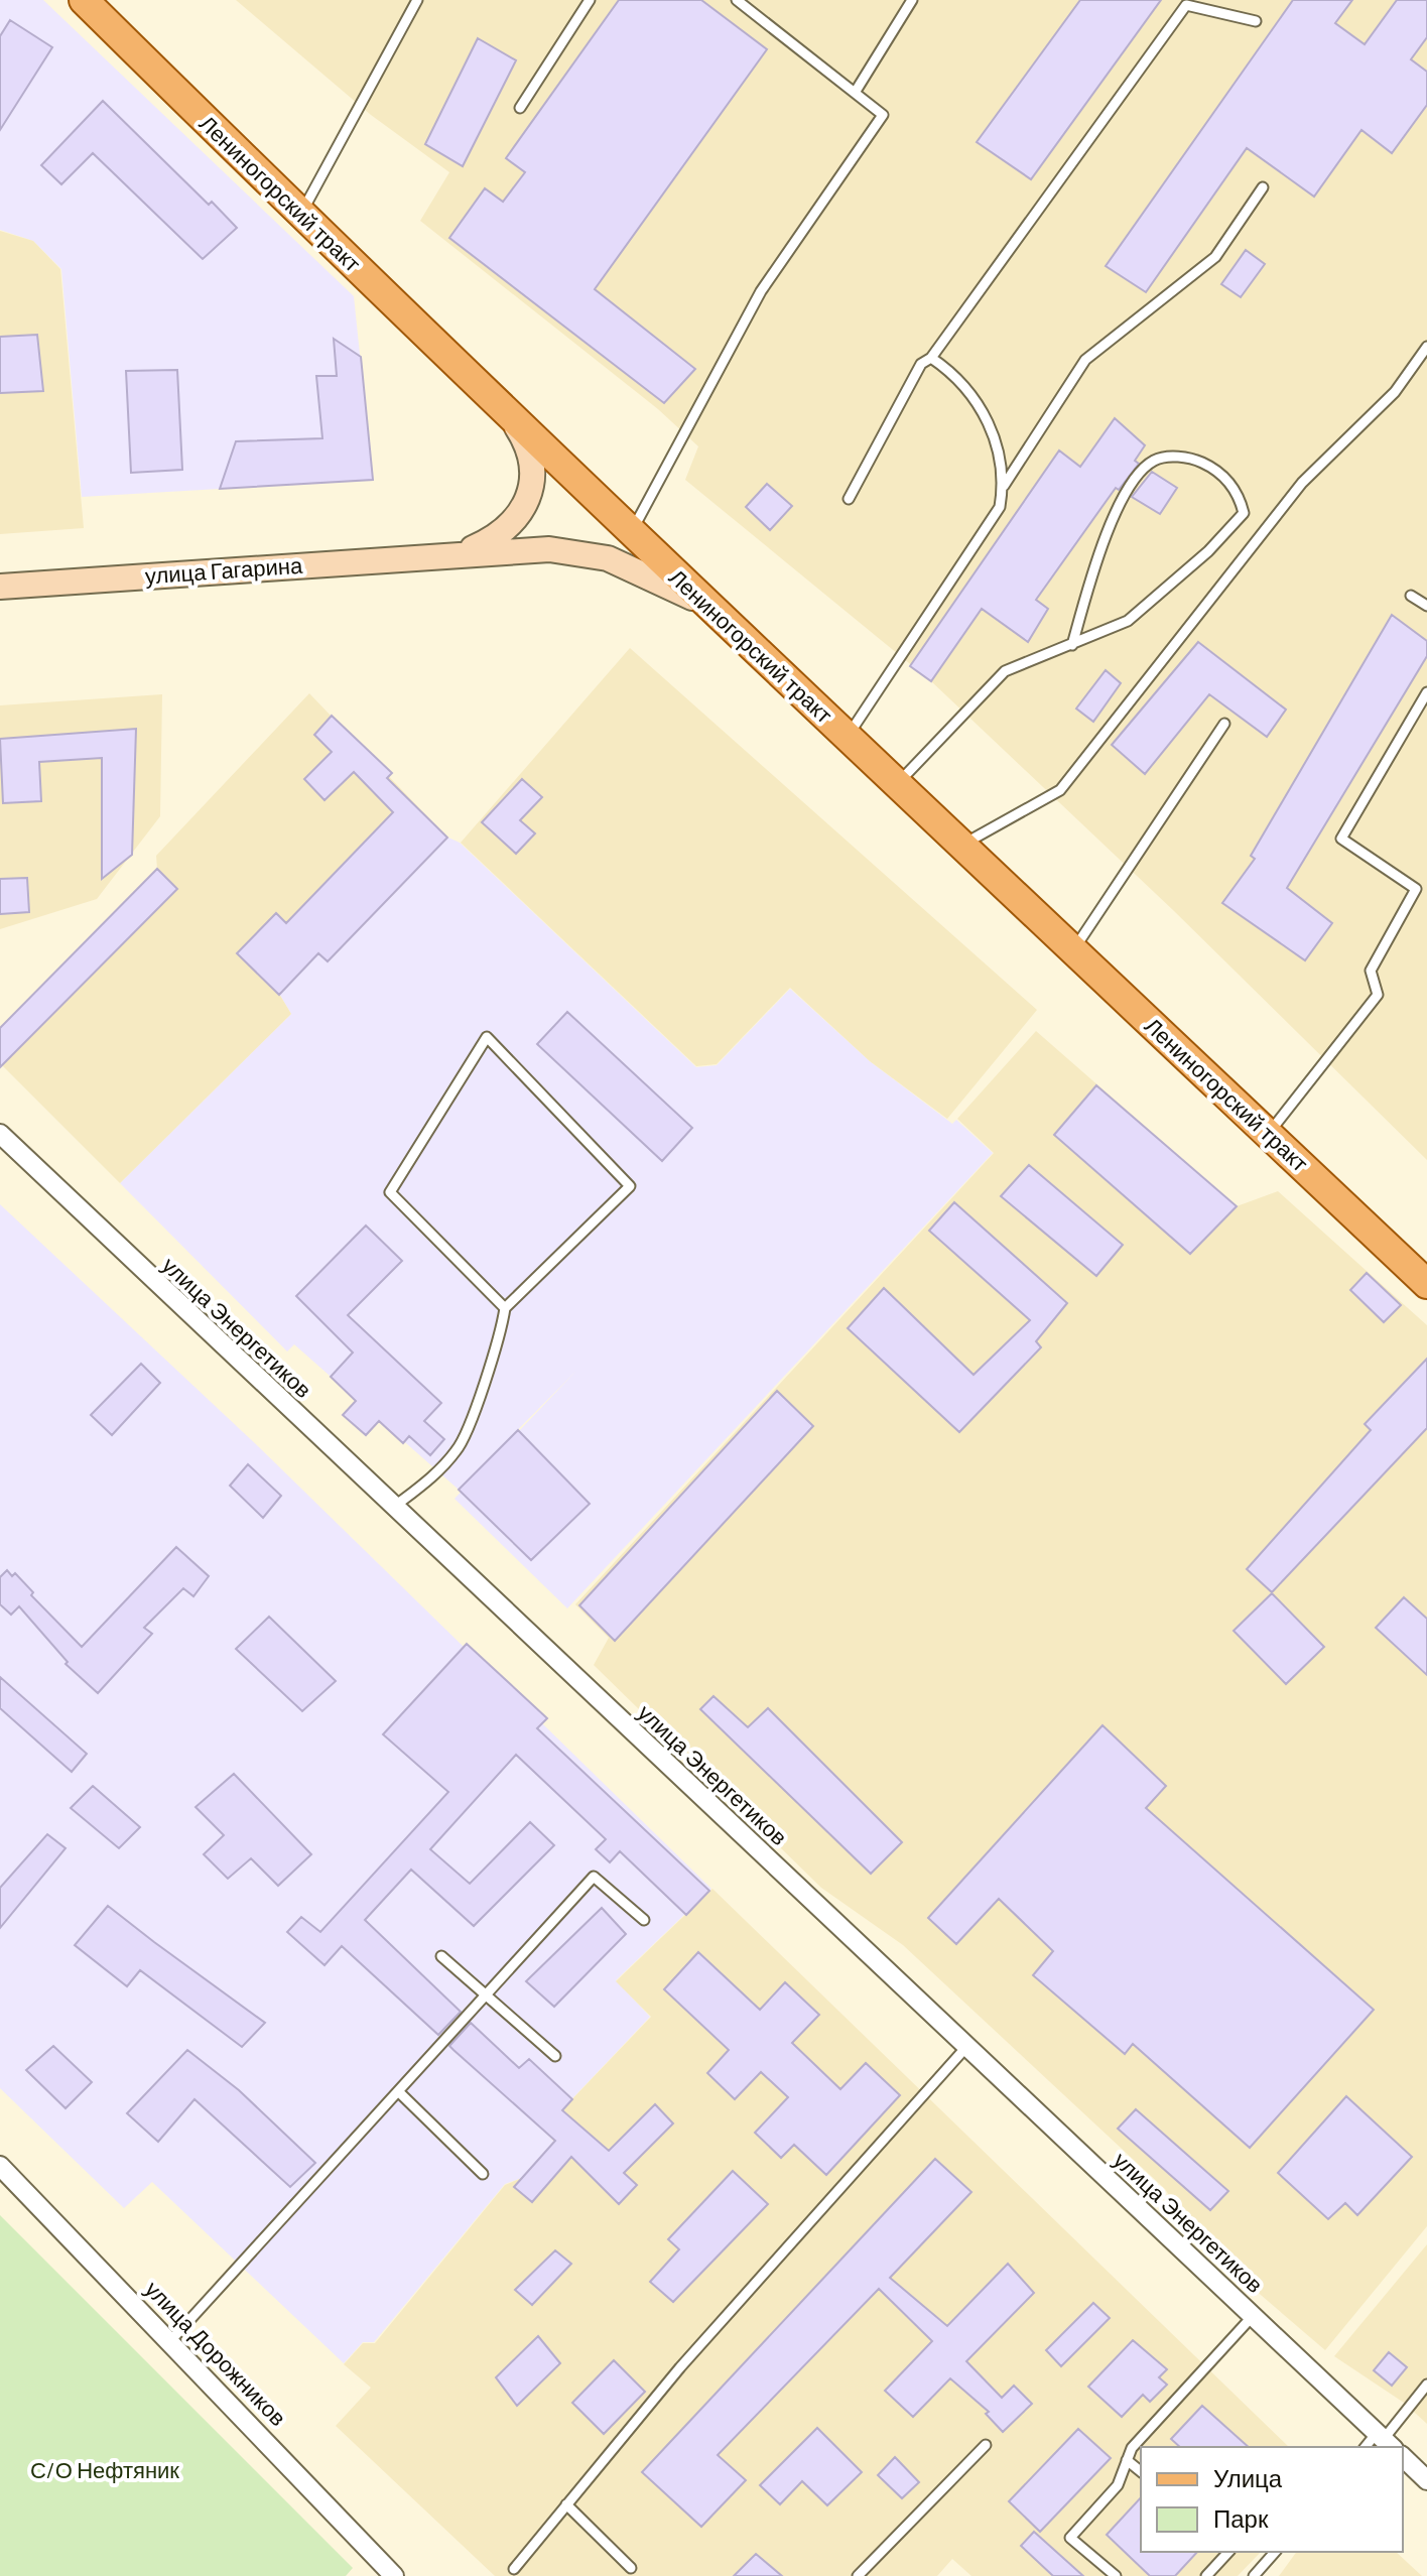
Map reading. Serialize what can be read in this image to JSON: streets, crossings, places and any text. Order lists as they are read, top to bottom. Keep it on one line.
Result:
{"streets":{"main road":["Лениногорский тракт"],"street":["улица Гагарина","улица Энергетиков","улица Дорожников"]},"crossings":[["Лениногорский тракт","улица Гагарина"]],"parks":["С/О Нефтяник"],"legend":["Улица","Парк"]}
